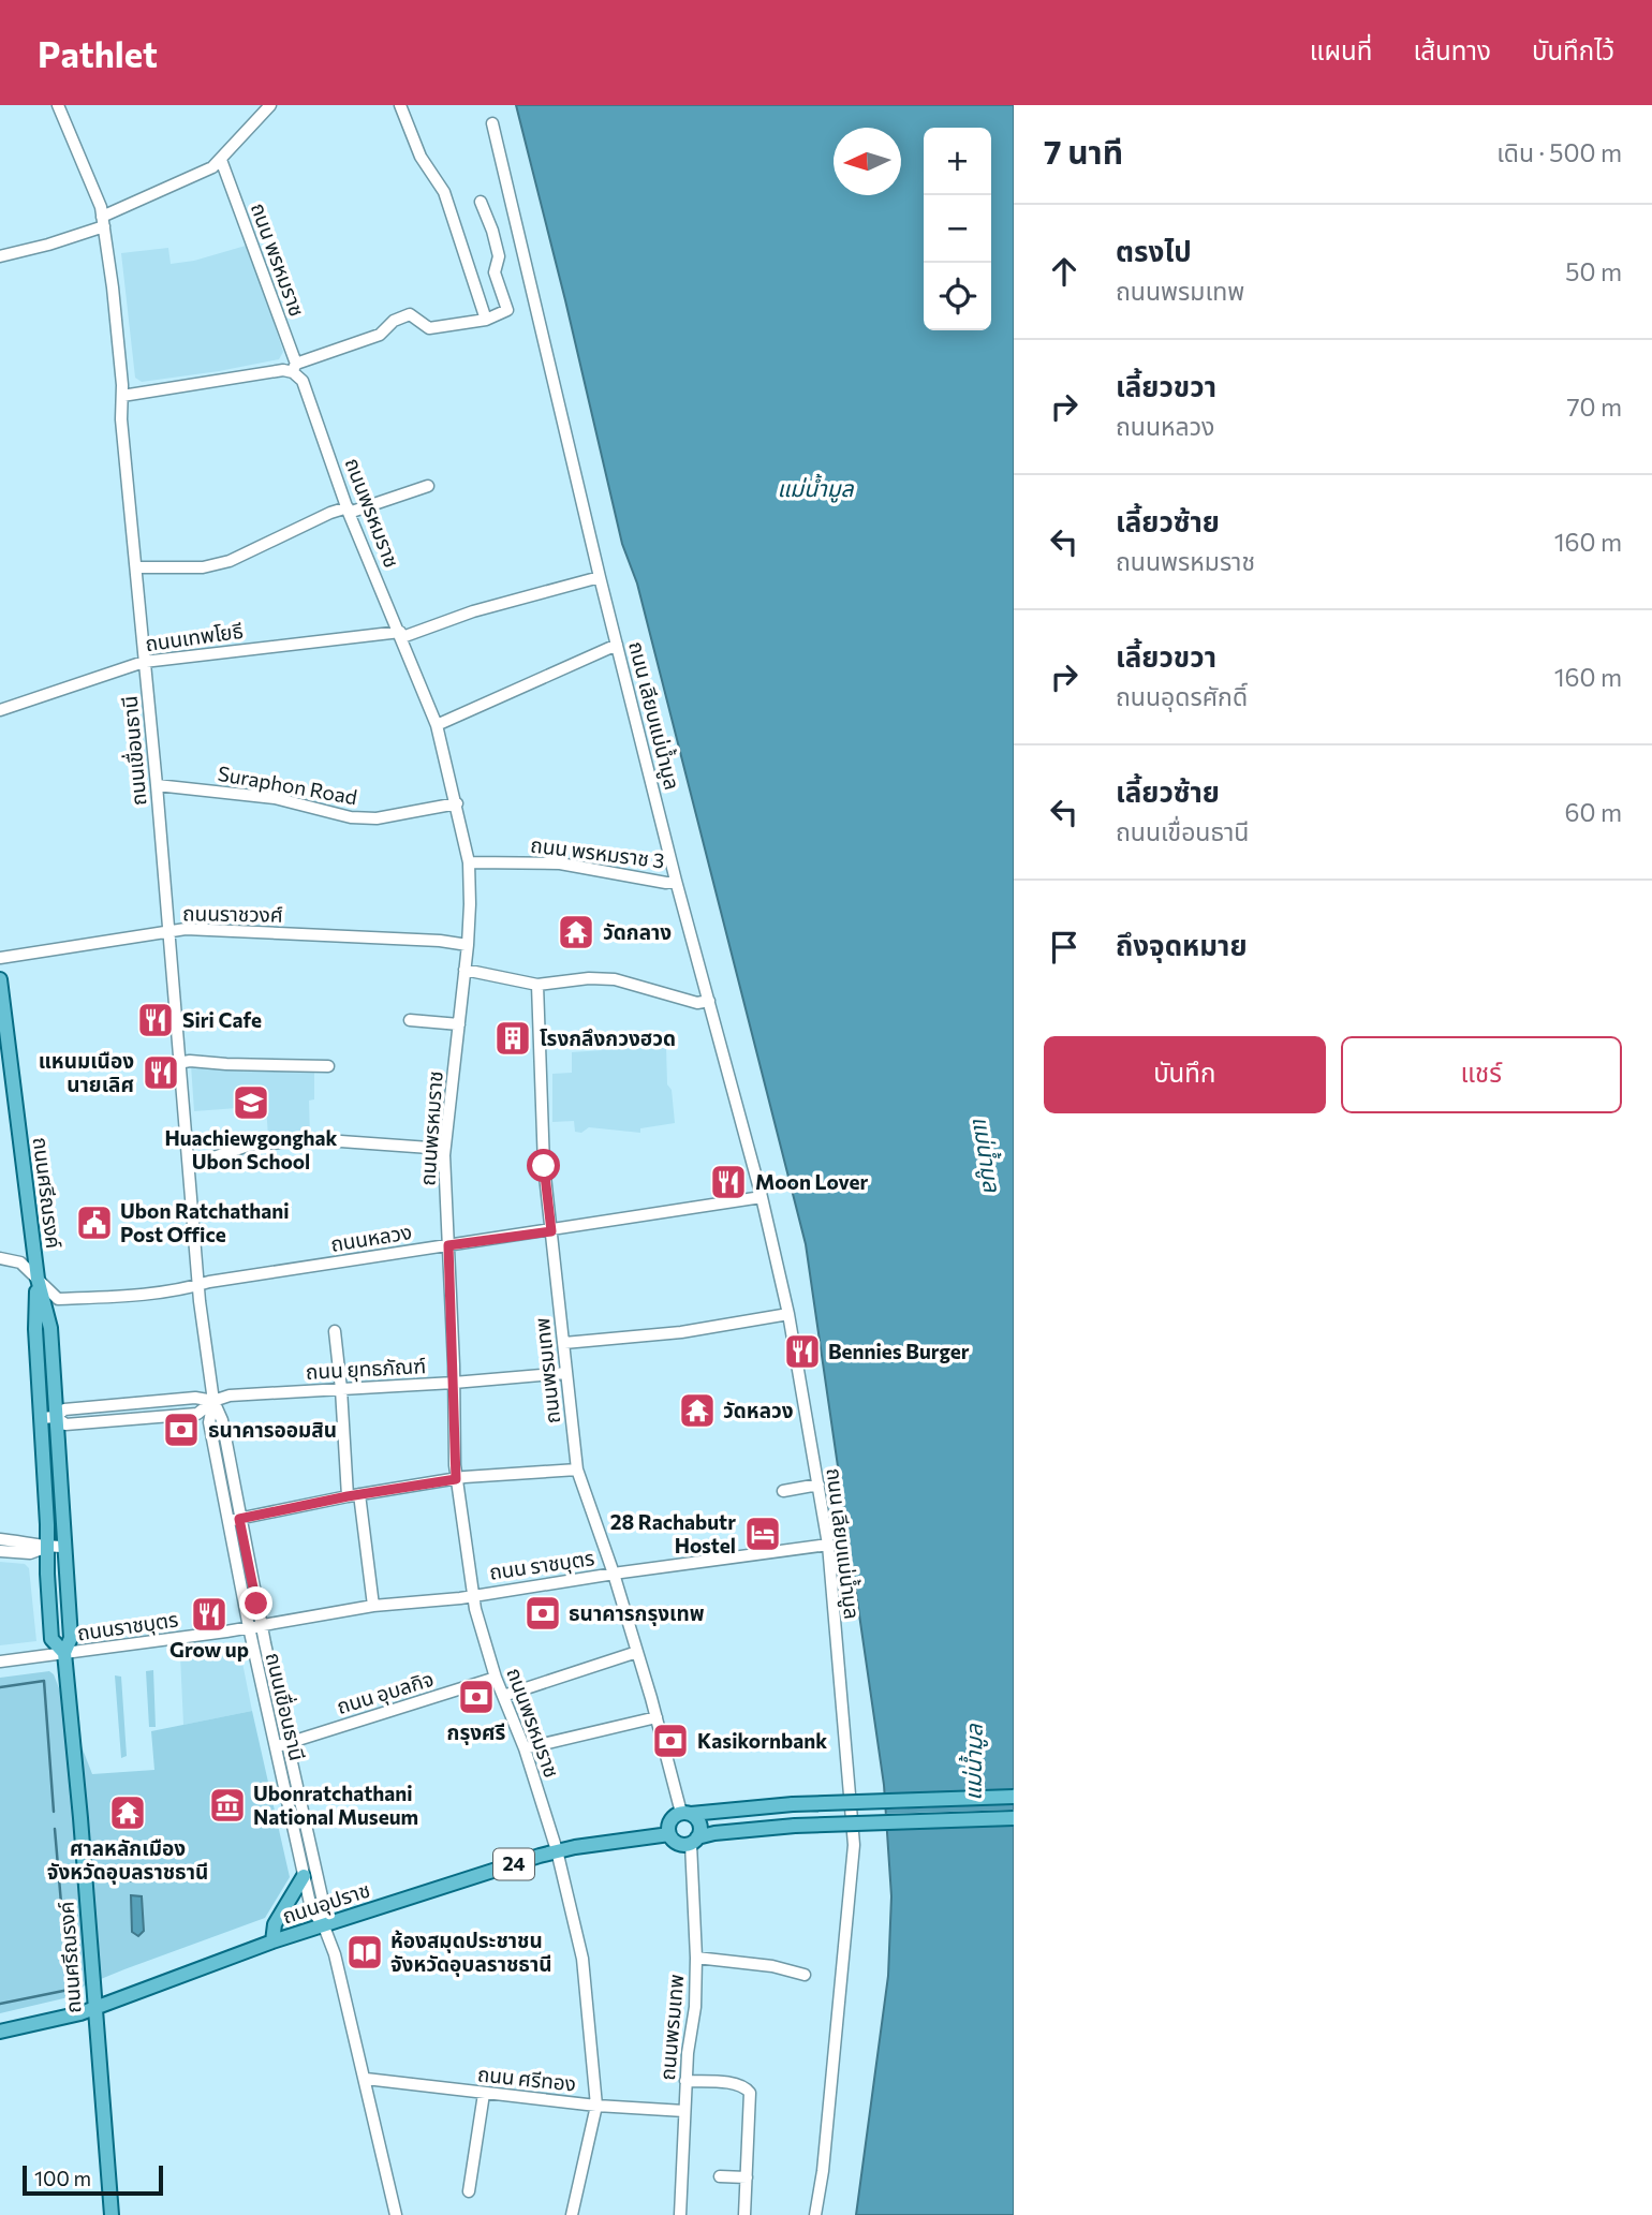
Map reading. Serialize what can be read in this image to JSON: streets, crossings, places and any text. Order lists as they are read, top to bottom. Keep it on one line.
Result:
{"streets":{"main road":["ถนนศรีณรงค์","24","ถนนอุปราช"],"street":["ถนน พรหมราช","ถนนพรหมราช","ถนนเทพโยธี","ถนน เลียบแม่น้ำมูล","ถนนเขื่อนธานี","Suraphon Road","ถนน พรหมราช 3","ถนนราชวงศ์","ถนนหลวง","ถนน ยุทธภัณฑ์","ถนนพรมเทพ","ถนน ราชบุตร","ถนนราชบุตร","ถนน อุบลกิจ","ถนน ศรีทอง"]},"crossings":[["ถนน พรหมราช","ถนนพรหมราช"],["ถนนพรหมราช","ถนนเทพโยธี"],["ถนนพรหมราช","Suraphon Road"],["ถนนพรหมราช","ถนน พรหมราช 3"],["ถนนพรหมราช","ถนนราชวงศ์"],["ถนนพรหมราช","ถนนหลวง"],["ถนนพรหมราช","ถนน ยุทธภัณฑ์"],["ถนนพรหมราช","ถนน ราชบุตร"],["ถนนพรหมราช","ถนน อุบลกิจ"],["ถนนพรหมราช","ถนนอุปราช"],["ถนนพรหมราช","ถนน ศรีทอง"],["ถนนเทพโยธี","ถนน เลียบแม่น้ำมูล"],["ถนนเทพโยธี","ถนนเขื่อนธานี"],["ถนน เลียบแม่น้ำมูล","ถนน พรหมราช 3"],["ถนน เลียบแม่น้ำมูล","ถนนหลวง"],["ถนน เลียบแม่น้ำมูล","ถนน ราชบุตร"],["ถนนเขื่อนธานี","Suraphon Road"],["ถนนเขื่อนธานี","ถนนราชวงศ์"],["ถนนเขื่อนธานี","ถนนหลวง"],["ถนนเขื่อนธานี","ถนน ยุทธภัณฑ์"],["ถนนเขื่อนธานี","ถนน ราชบุตร"],["ถนนเขื่อนธานี","ถนนราชบุตร"],["ถนนเขื่อนธานี","ถนน อุบลกิจ"],["ถนนเขื่อนธานี","ถนนอุปราช"],["ถนนเขื่อนธานี","ถนน ศรีทอง"],["ถนนศรีณรงค์","ถนนหลวง"],["ถนนศรีณรงค์","ถนน ยุทธภัณฑ์"],["ถนนศรีณรงค์","ถนนราชบุตร"],["ถนนศรีณรงค์","ถนนอุปราช"],["ถนนหลวง","ถนนพรมเทพ"],["ถนน ยุทธภัณฑ์","ถนนพรมเทพ"],["ถนนพรมเทพ","ถนน ราชบุตร"],["ถนนพรมเทพ","ถนนอุปราช"],["ถนนพรมเทพ","ถนน ศรีทอง"],["ถนน ราชบุตร","ถนนราชบุตร"]],"water":["แม่น้ำมูล"],"places":{"temple":["วัดกลาง","วัดหลวง","ศาลหลักเมือง จังหวัดอุบลราชธานี"],"restaurant":["Siri Cafe","แหนมเนือง นายเลิศ","Moon Lover","Bennies Burger","Grow up"],"building":["โรงกลึงกวงฮวด"],"school or university":["Huachiewgonghak Ubon School"],"public building":["Ubon Ratchathani Post Office"],"bank":["ธนาคารออมสิน","ธนาคารกรุงเทพ","กรุงศรี","Kasikornbank"],"hotel":["28 Rachabutr Hostel"],"museum":["Ubonratchathani National Museum"],"library":["ห้องสมุดประชาชน จังหวัดอุบลราชธานี"]},"scale_bar":"100 m","north":"left","page":{"header":"Pathlet","nav":["แผนที่","เส้นทาง","บันทึกไว้"],"heading":["7 นาที","เดิน · 500 m"],"map_buttons":["+","−"],"list":[["ตรงไป","ถนนพรมเทพ","50 m"],["เลี้ยวขวา","ถนนหลวง","70 m"],["เลี้ยวซ้าย","ถนนพรหมราช","160 m"],["เลี้ยวขวา","ถนนอุดรศักดิ์","160 m"],["เลี้ยวซ้าย","ถนนเขื่อนธานี","60 m"],"ถึงจุดหมาย"],"buttons":["บันทึก","แชร์"],"scale":"100 m"}}
